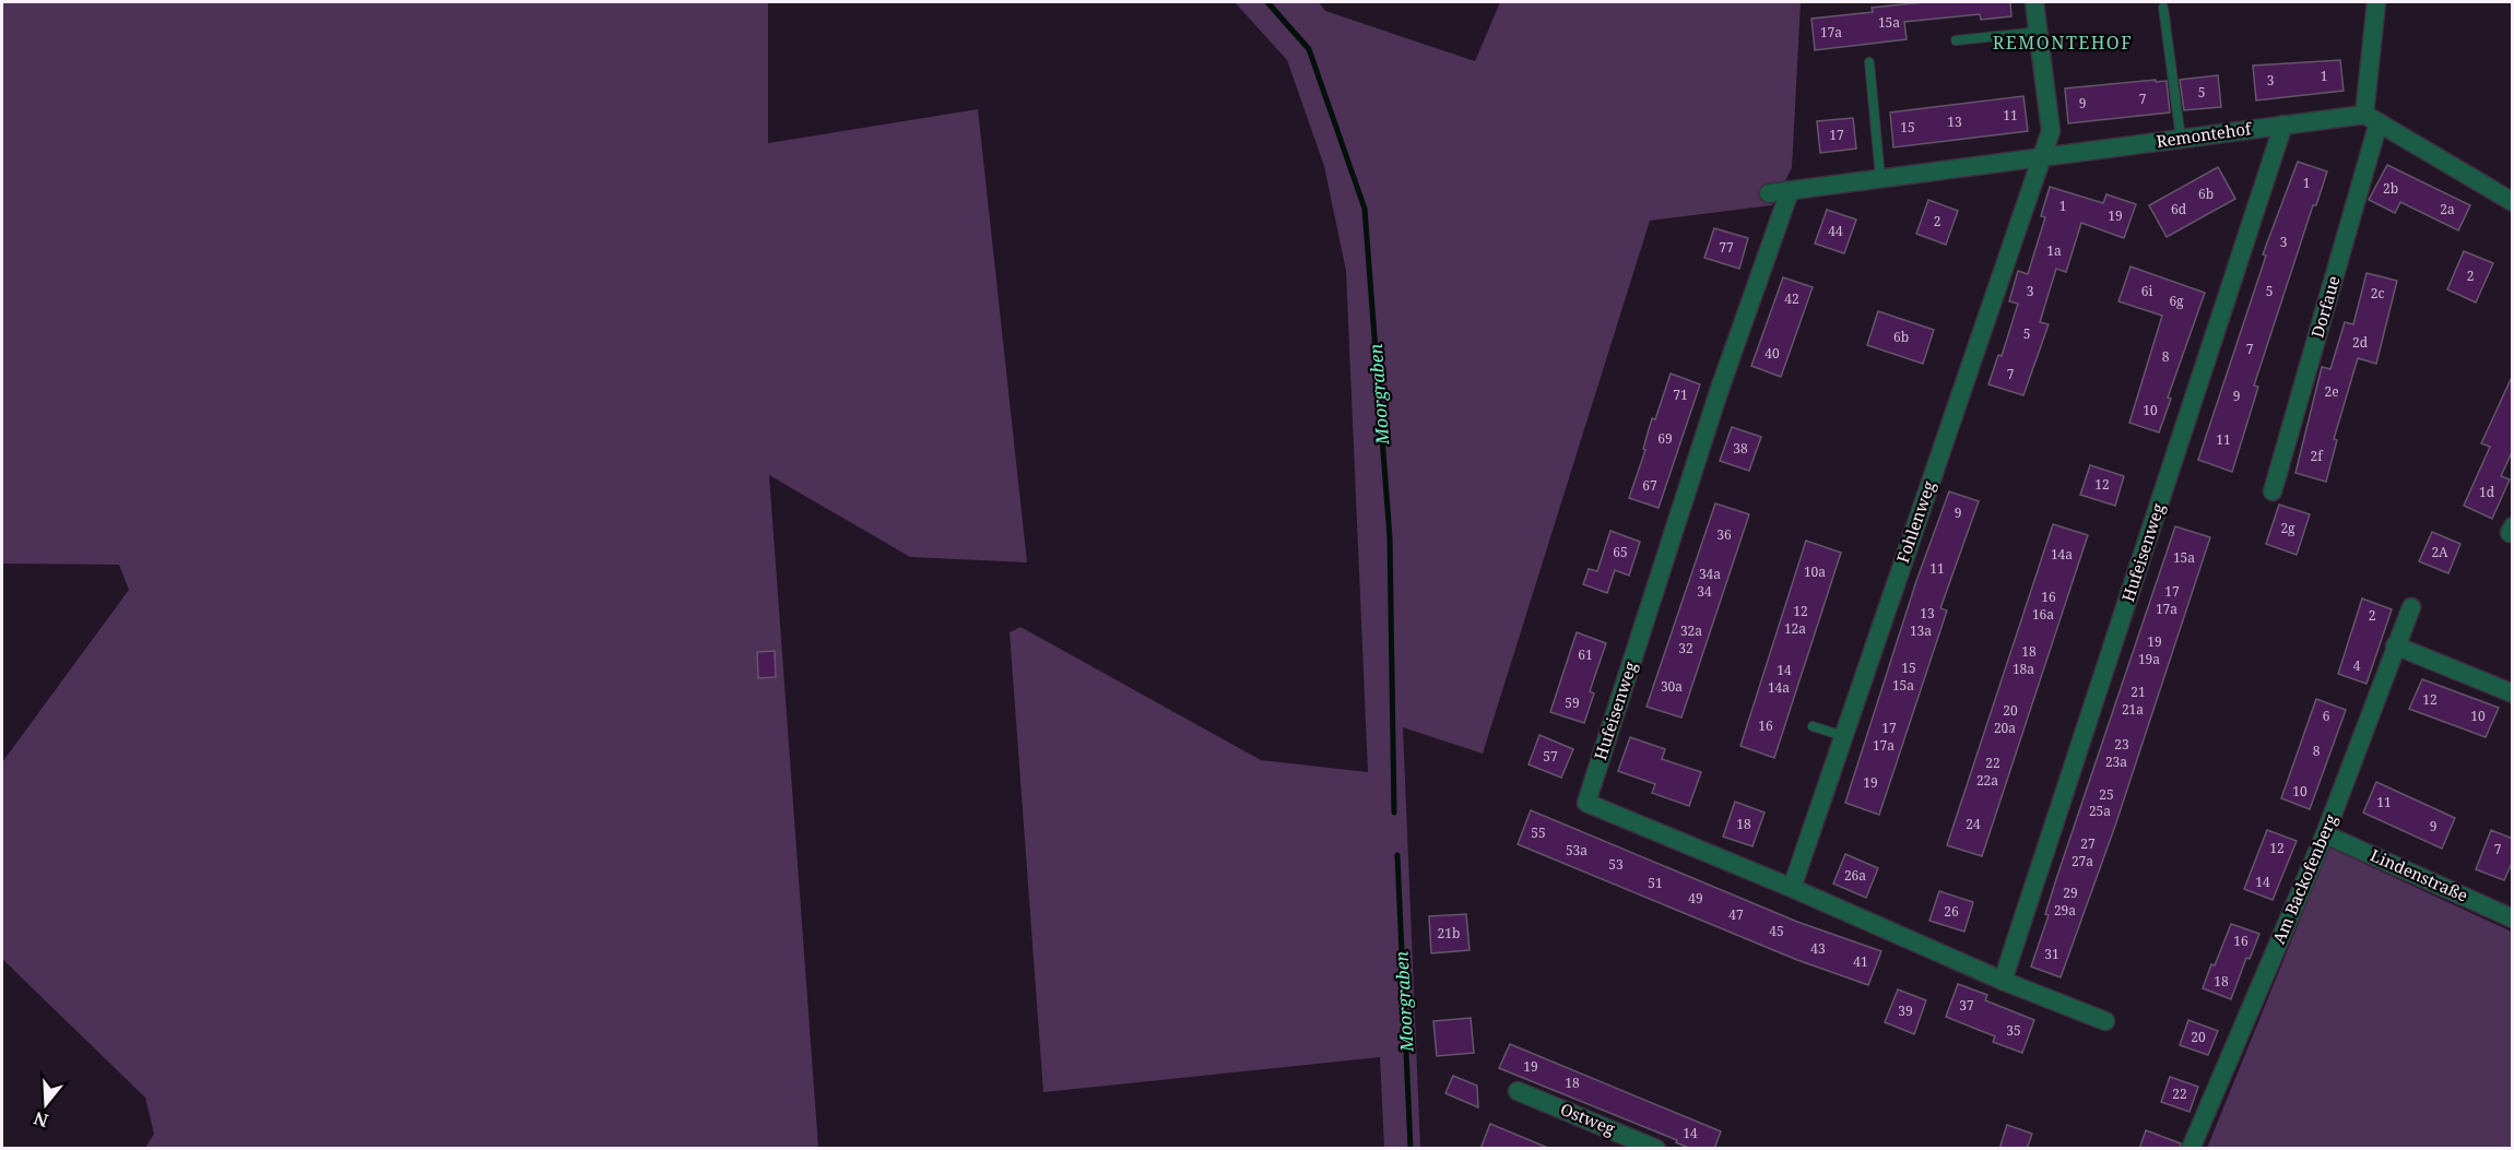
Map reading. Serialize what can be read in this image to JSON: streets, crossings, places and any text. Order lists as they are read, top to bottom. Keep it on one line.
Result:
{"streets":{"street":["Remontehof","Dorfaue","Fohlenweg","Hufeisenweg","Lindenstraße","Am Backofenberg","Ostweg"]},"crossings":[["Remontehof","Dorfaue"],["Remontehof","Fohlenweg"],["Remontehof","Hufeisenweg"],["Fohlenweg","Hufeisenweg"],["Lindenstraße","Am Backofenberg"]],"districts":["REMONTEHOF"],"water":["Moorgraben"],"house_numbers":["15a","17a","1","3","5","7","9","11","13","15","17","1","2b","6b","1","6d","2a","19","2","44","3","77","1a","2","3","6i","5","2c","42","6g","5","6b","2d","7","40","8","7","2e","71","9","10","69","11","38","2f","12","67","1d","9","2g","36","65","2A","14a","15a","11","10a","34a","34","17","16","17a","12","13","16a","2","12a","32a","13a","19","32","18","61","19a","4","15","18a","14","15a","30a","14a","21","12","59","21a","20","6","10","16","17","20a","23","17a","8","57","23a","22","22a","19","10","25","11","25a","18","24","9","55","27","12","7","53a","27a","53","26a","14","51","29","49","29a","26","47","45","21b","16","43","31","41","18","37","39","35","20","19","18","22","14"],"north":"bottom"}
